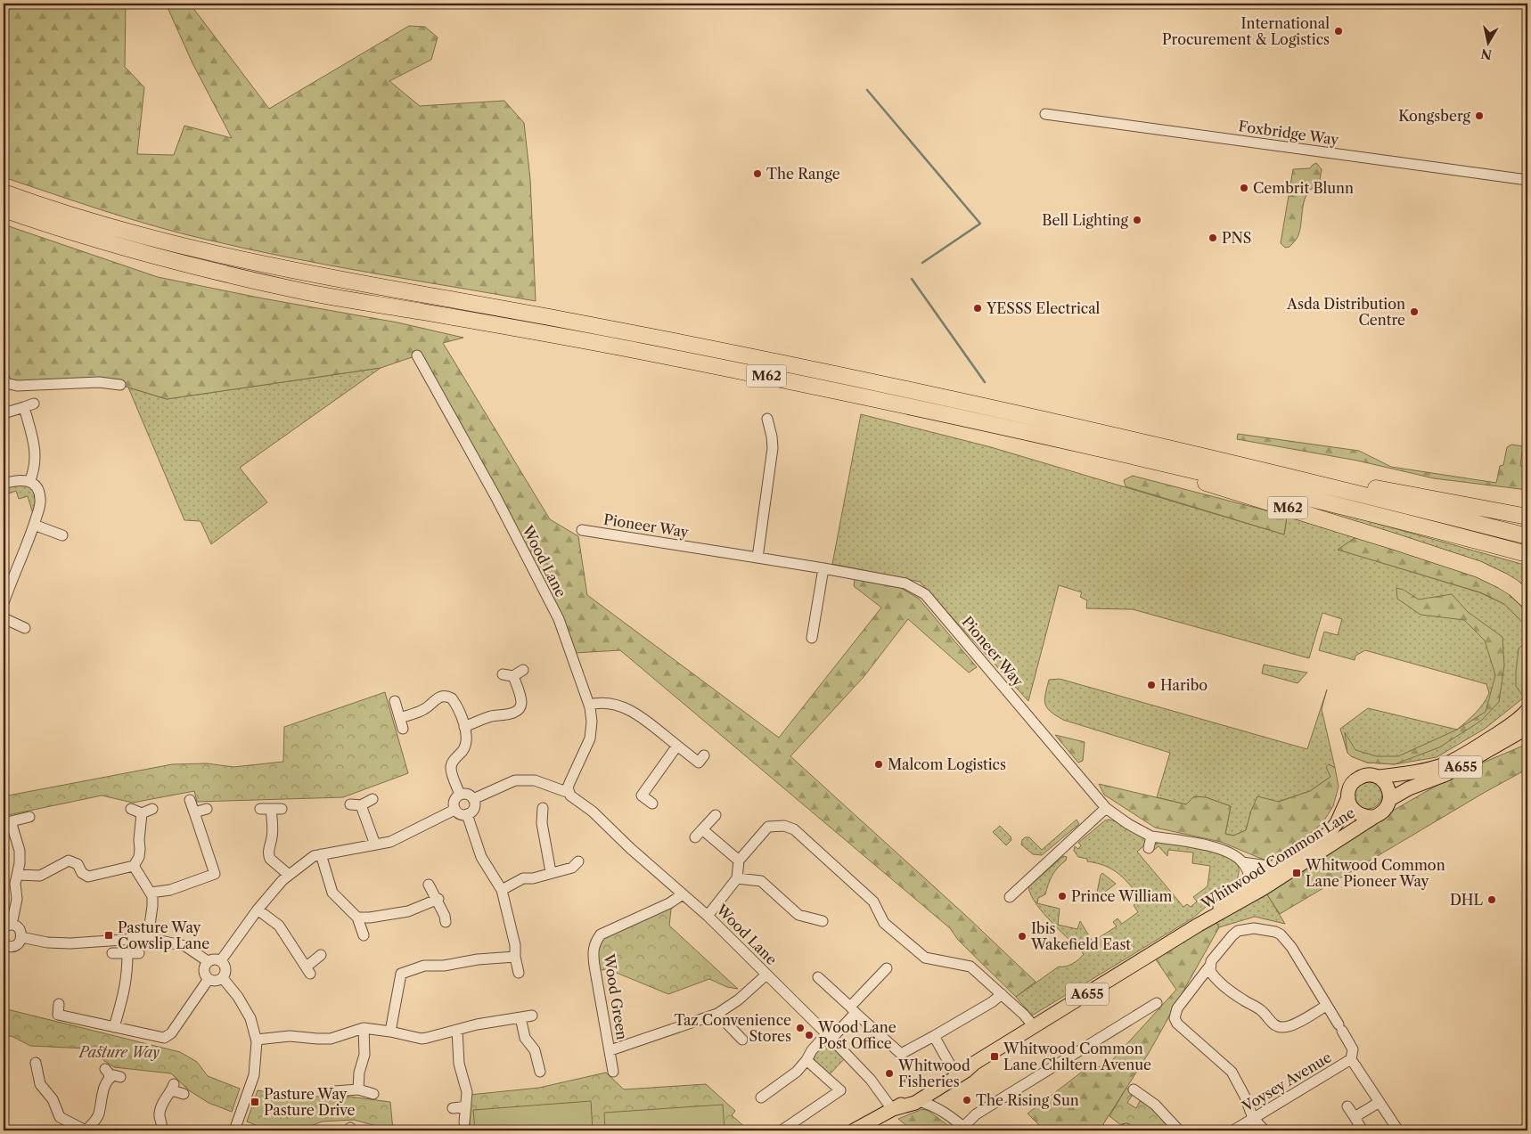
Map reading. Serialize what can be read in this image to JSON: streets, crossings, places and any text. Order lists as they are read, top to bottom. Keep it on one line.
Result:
{"streets":{"highway":["M62"],"main road":["A655","Whitwood Common Lane"],"street":["Foxbridge Way","Pioneer Way","Wood Lane","Wood Green","Voysey Avenue"]},"crossings":[["Pioneer Way","Whitwood Common Lane"],["Wood Lane","Whitwood Common Lane"],["Wood Lane","Wood Green"],["A655","Whitwood Common Lane"]],"parks":["Pasture Way"],"places":{"other":["International Procurement & Logistics","Kongsberg","The Range","Cembrit Blunn","Bell Lighting","PNS","YESSS Electrical","Asda Distribution Centre","Haribo","Malcom Logistics","Prince William","DHL","Ibis Wakefield East","Taz Convenience Stores","Wood Lane Post Office","Whitwood Fisheries","The Rising Sun"],"transit":["Whitwood Common Lane Pioneer Way","Pasture Way Cowslip Lane","Whitwood Common Lane Chiltern Avenue","Pasture Way Pasture Drive"]},"north":"bottom"}
